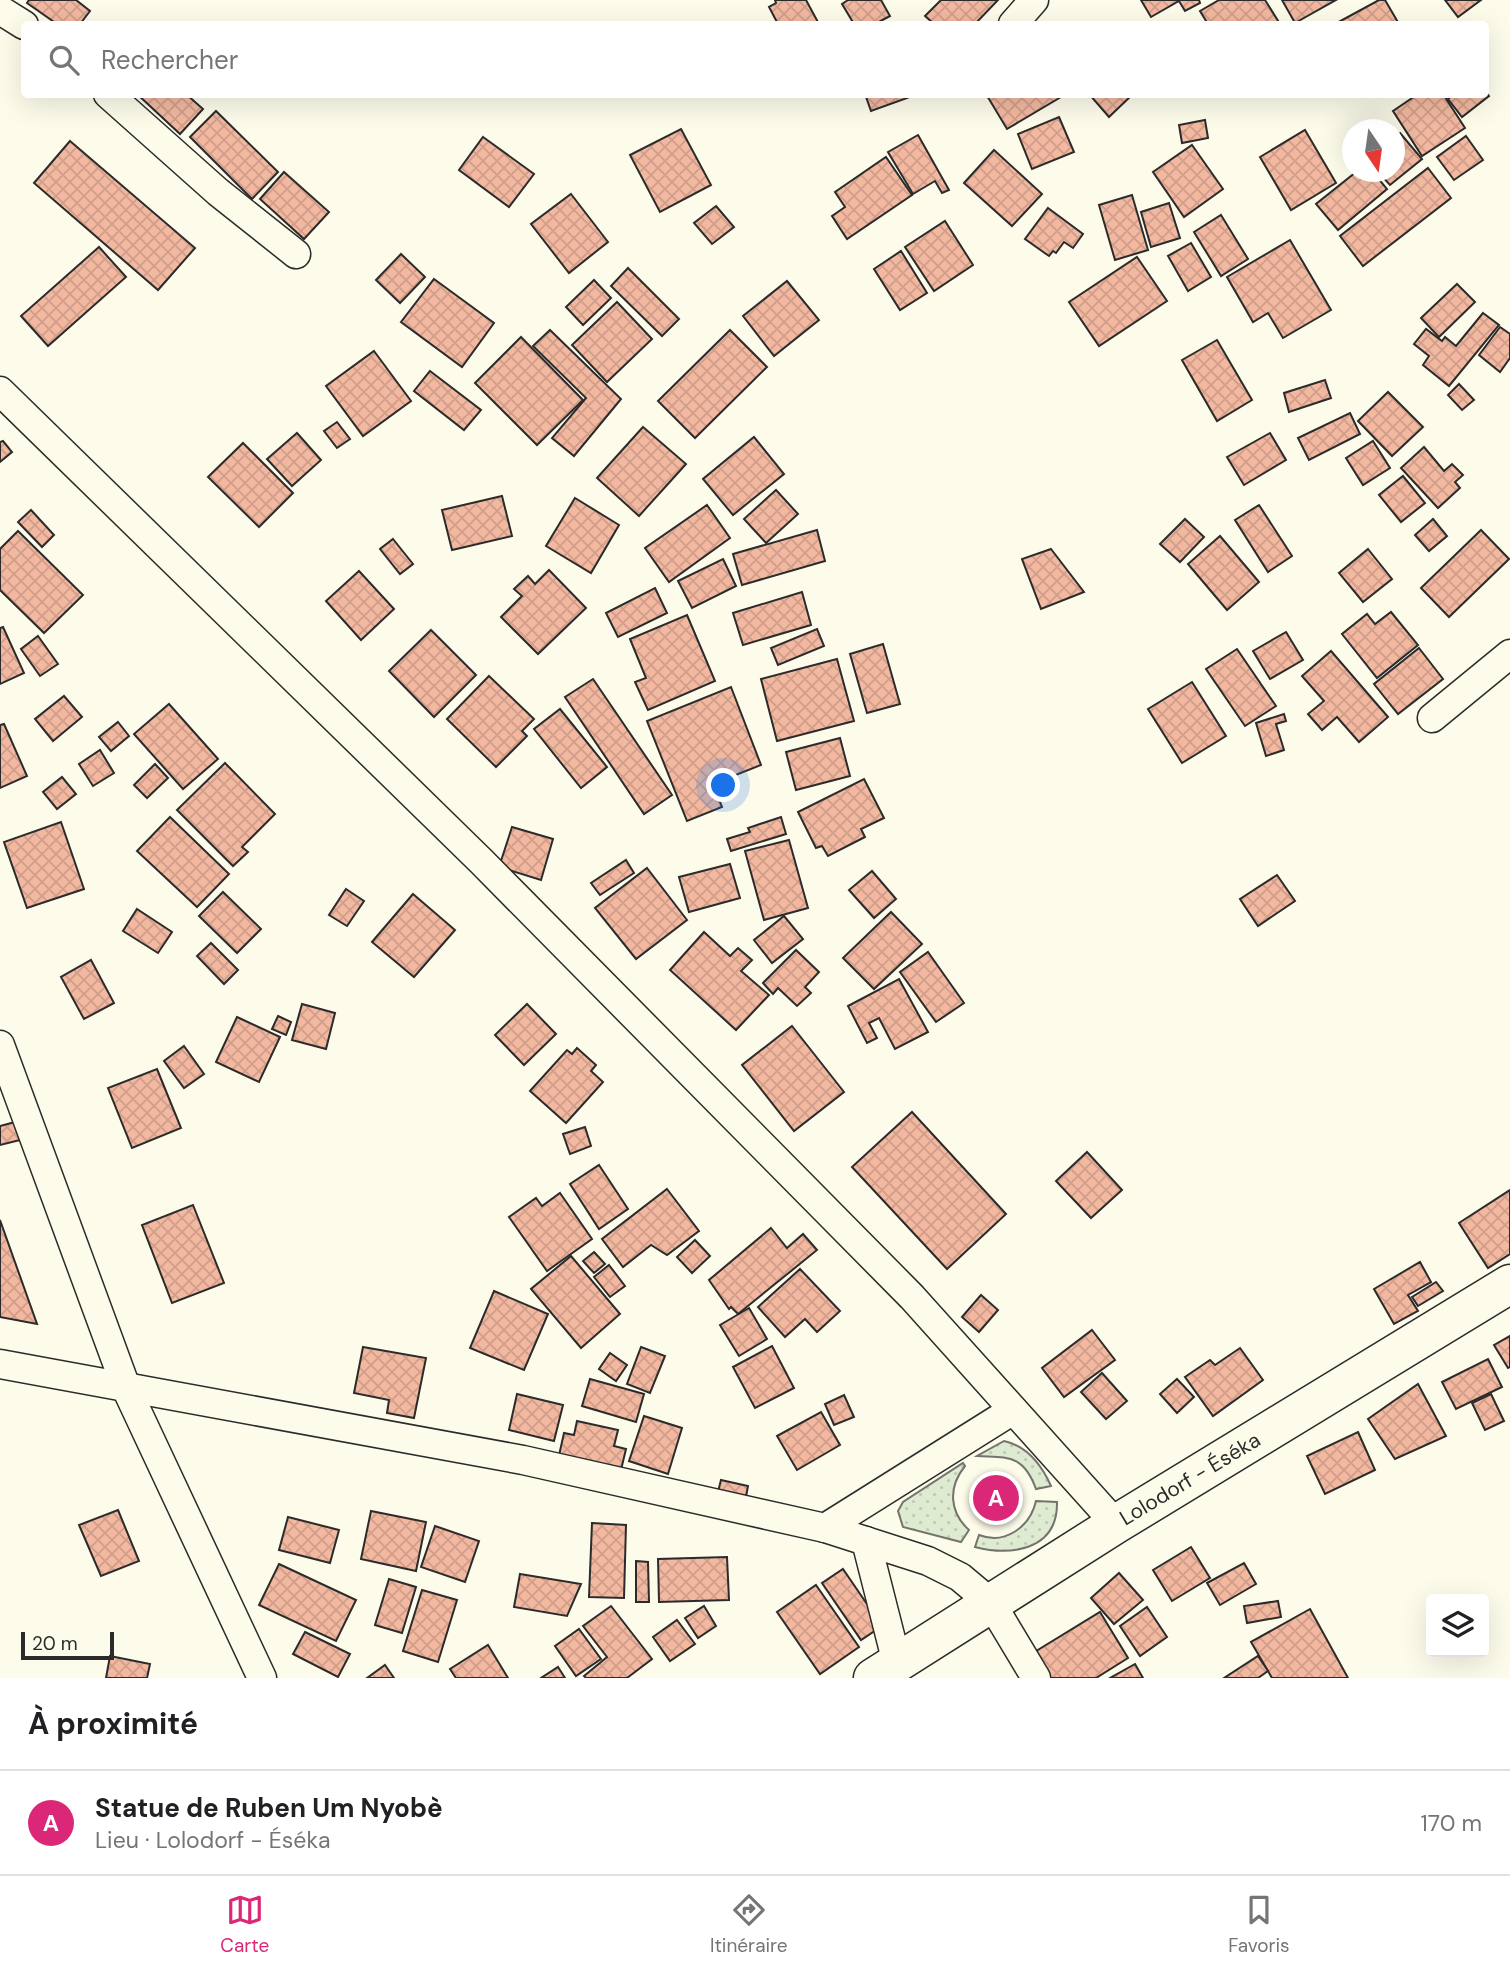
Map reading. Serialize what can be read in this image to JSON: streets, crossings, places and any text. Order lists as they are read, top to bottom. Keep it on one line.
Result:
{"streets":{"main road":["Lolodorf - Éséka"]},"scale_bar":"20 m","north":"bottom","page":{"search":"Rechercher","pins":"A","scale":"20 m","heading":"À proximité","list":[{"mark":"A","name":"Statue de Ruben Um Nyobè","note":"Lieu · Lolodorf - Éséka","value":"170 m"}],"nav":["Carte","Itinéraire","Favoris"]}}
